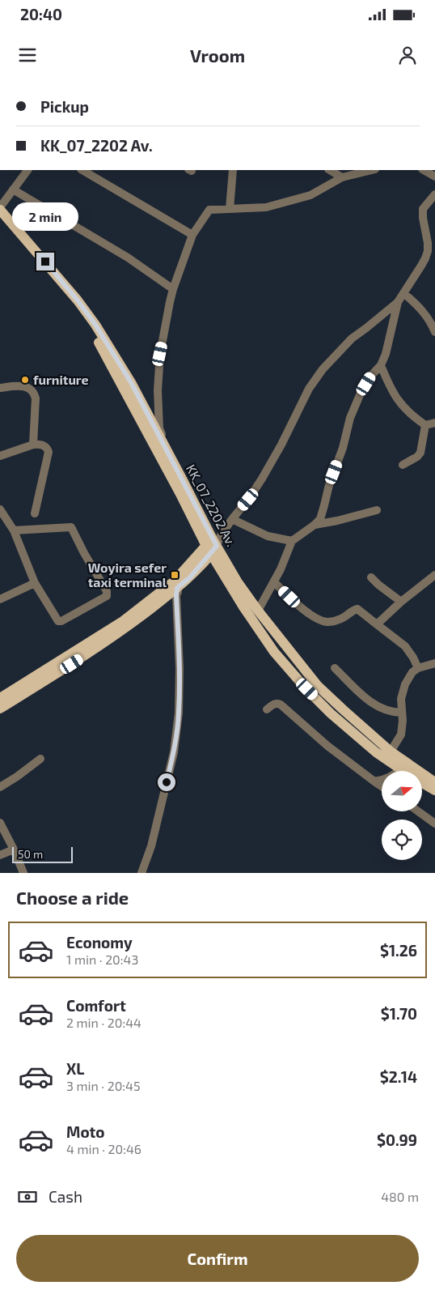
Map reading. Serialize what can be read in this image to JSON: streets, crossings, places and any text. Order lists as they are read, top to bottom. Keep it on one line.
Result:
{"streets":{"main road":["KK_07_2202 Av."]},"places":{"other":["furniture"],"transit":["Woyira sefer taxi terminal"]},"scale_bar":"50 m","north":"right","page":{"status":"20:40","header":"Vroom","banner":["Pickup","KK_07_2202 Av."],"bubble":"2 min","scale":"50 m","heading":"Choose a ride","list":[{"name":"Economy","note":"1 min · 20:43","value":"$1.26"},{"name":"Comfort","note":"2 min · 20:44","value":"$1.70"},{"name":"XL","note":"3 min · 20:45","value":"$2.14"},{"name":"Moto","note":"4 min · 20:46","value":"$0.99"}],"pay":["Cash","480 m"],"buttons":"Confirm"}}
